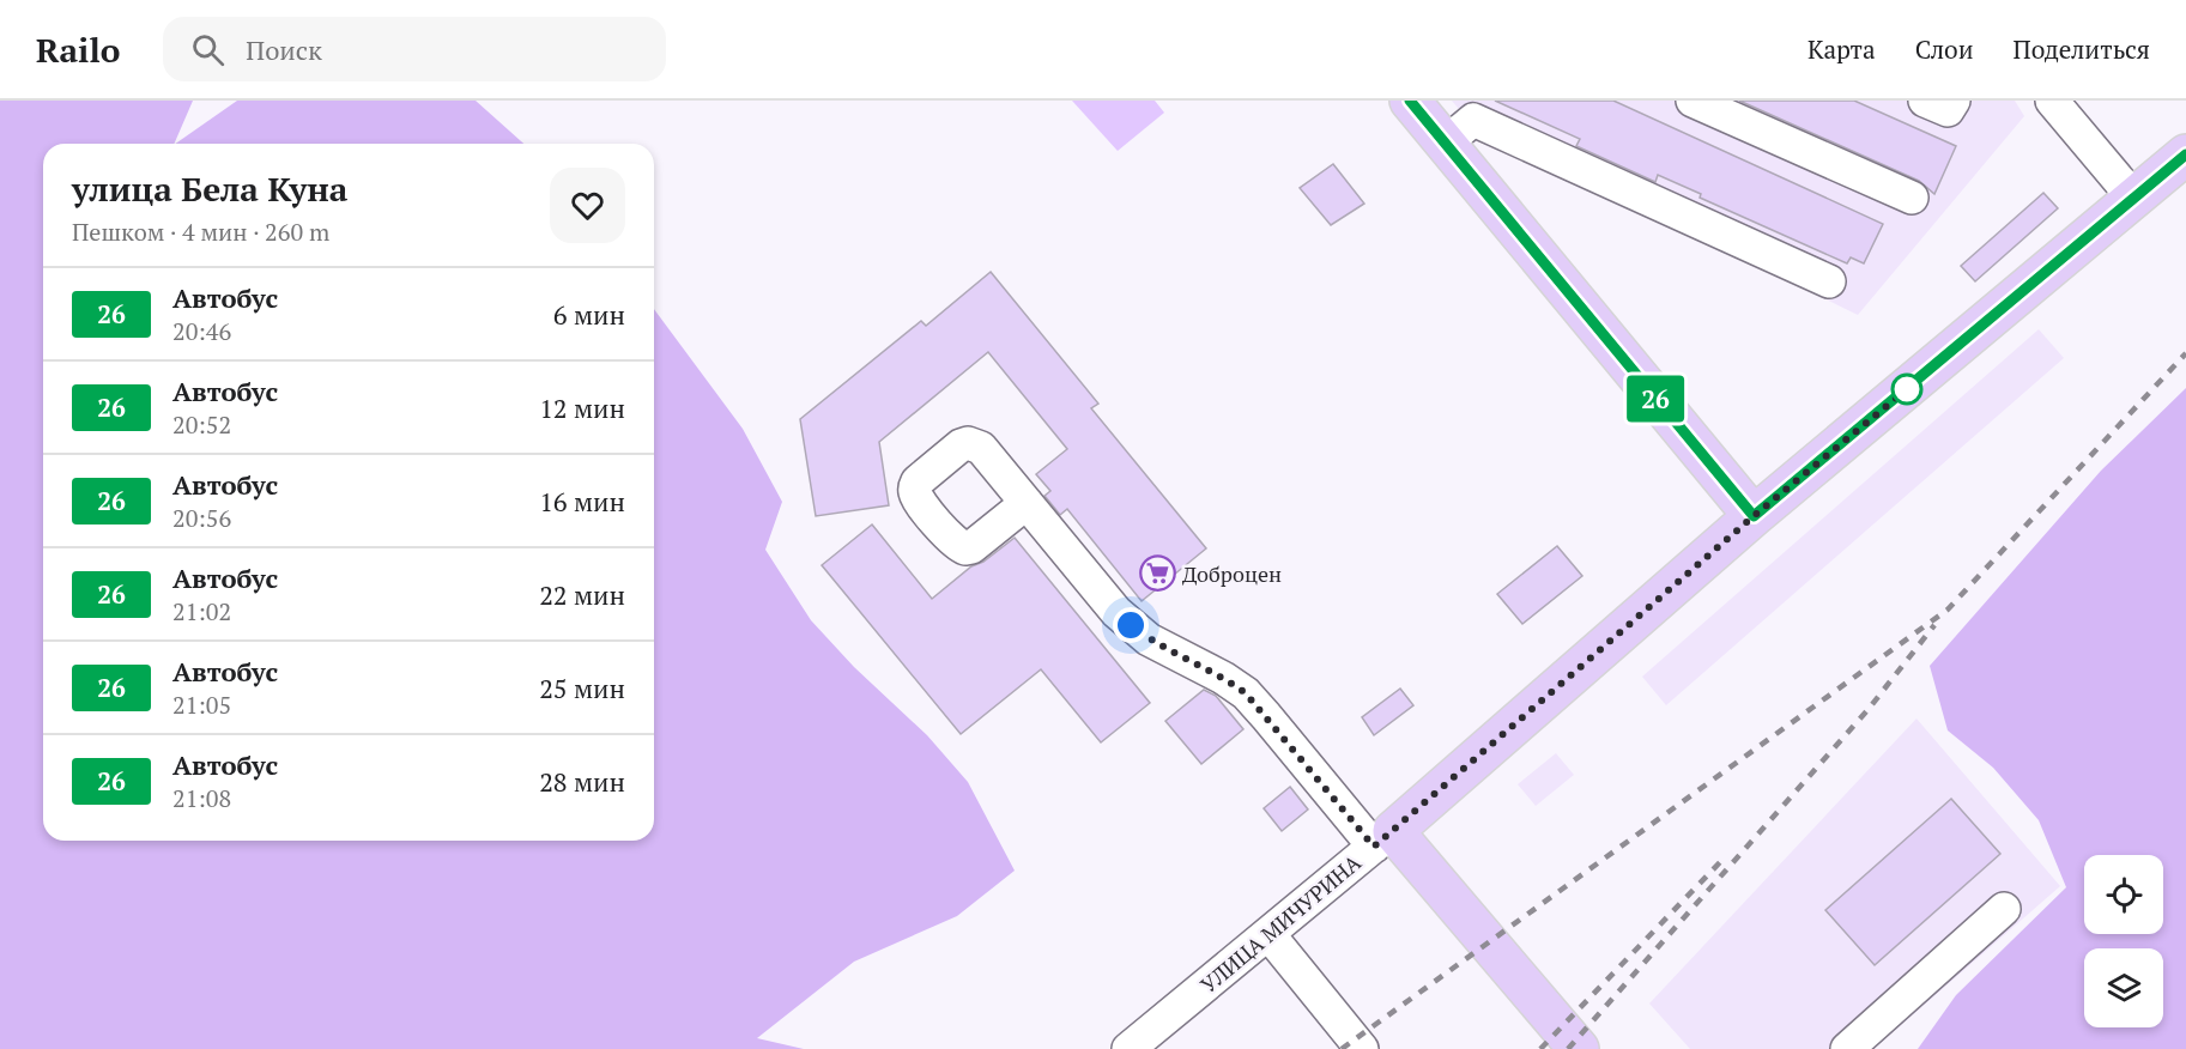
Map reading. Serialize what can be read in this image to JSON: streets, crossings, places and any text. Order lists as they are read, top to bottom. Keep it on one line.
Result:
{"streets":{"main road":["УЛИЦА МИЧУРИНА"]},"places":{"supermarket":["Доброцен"]},"lines":["bus line 26"],"page":{"header":"Railo","search":"Поиск","nav":["Карта","Слои","Поделиться"],"on_map":"26","heading":["улица Бела Куна","Пешком · 4 мин · 260 m"],"list":[{"mark":"26","name":"Автобус","note":"20:46","value":"6 мин"},{"mark":"26","name":"Автобус","note":"20:52","value":"12 мин"},{"mark":"26","name":"Автобус","note":"20:56","value":"16 мин"},{"mark":"26","name":"Автобус","note":"21:02","value":"22 мин"},{"mark":"26","name":"Автобус","note":"21:05","value":"25 мин"},{"mark":"26","name":"Автобус","note":"21:08","value":"28 мин"}]}}
